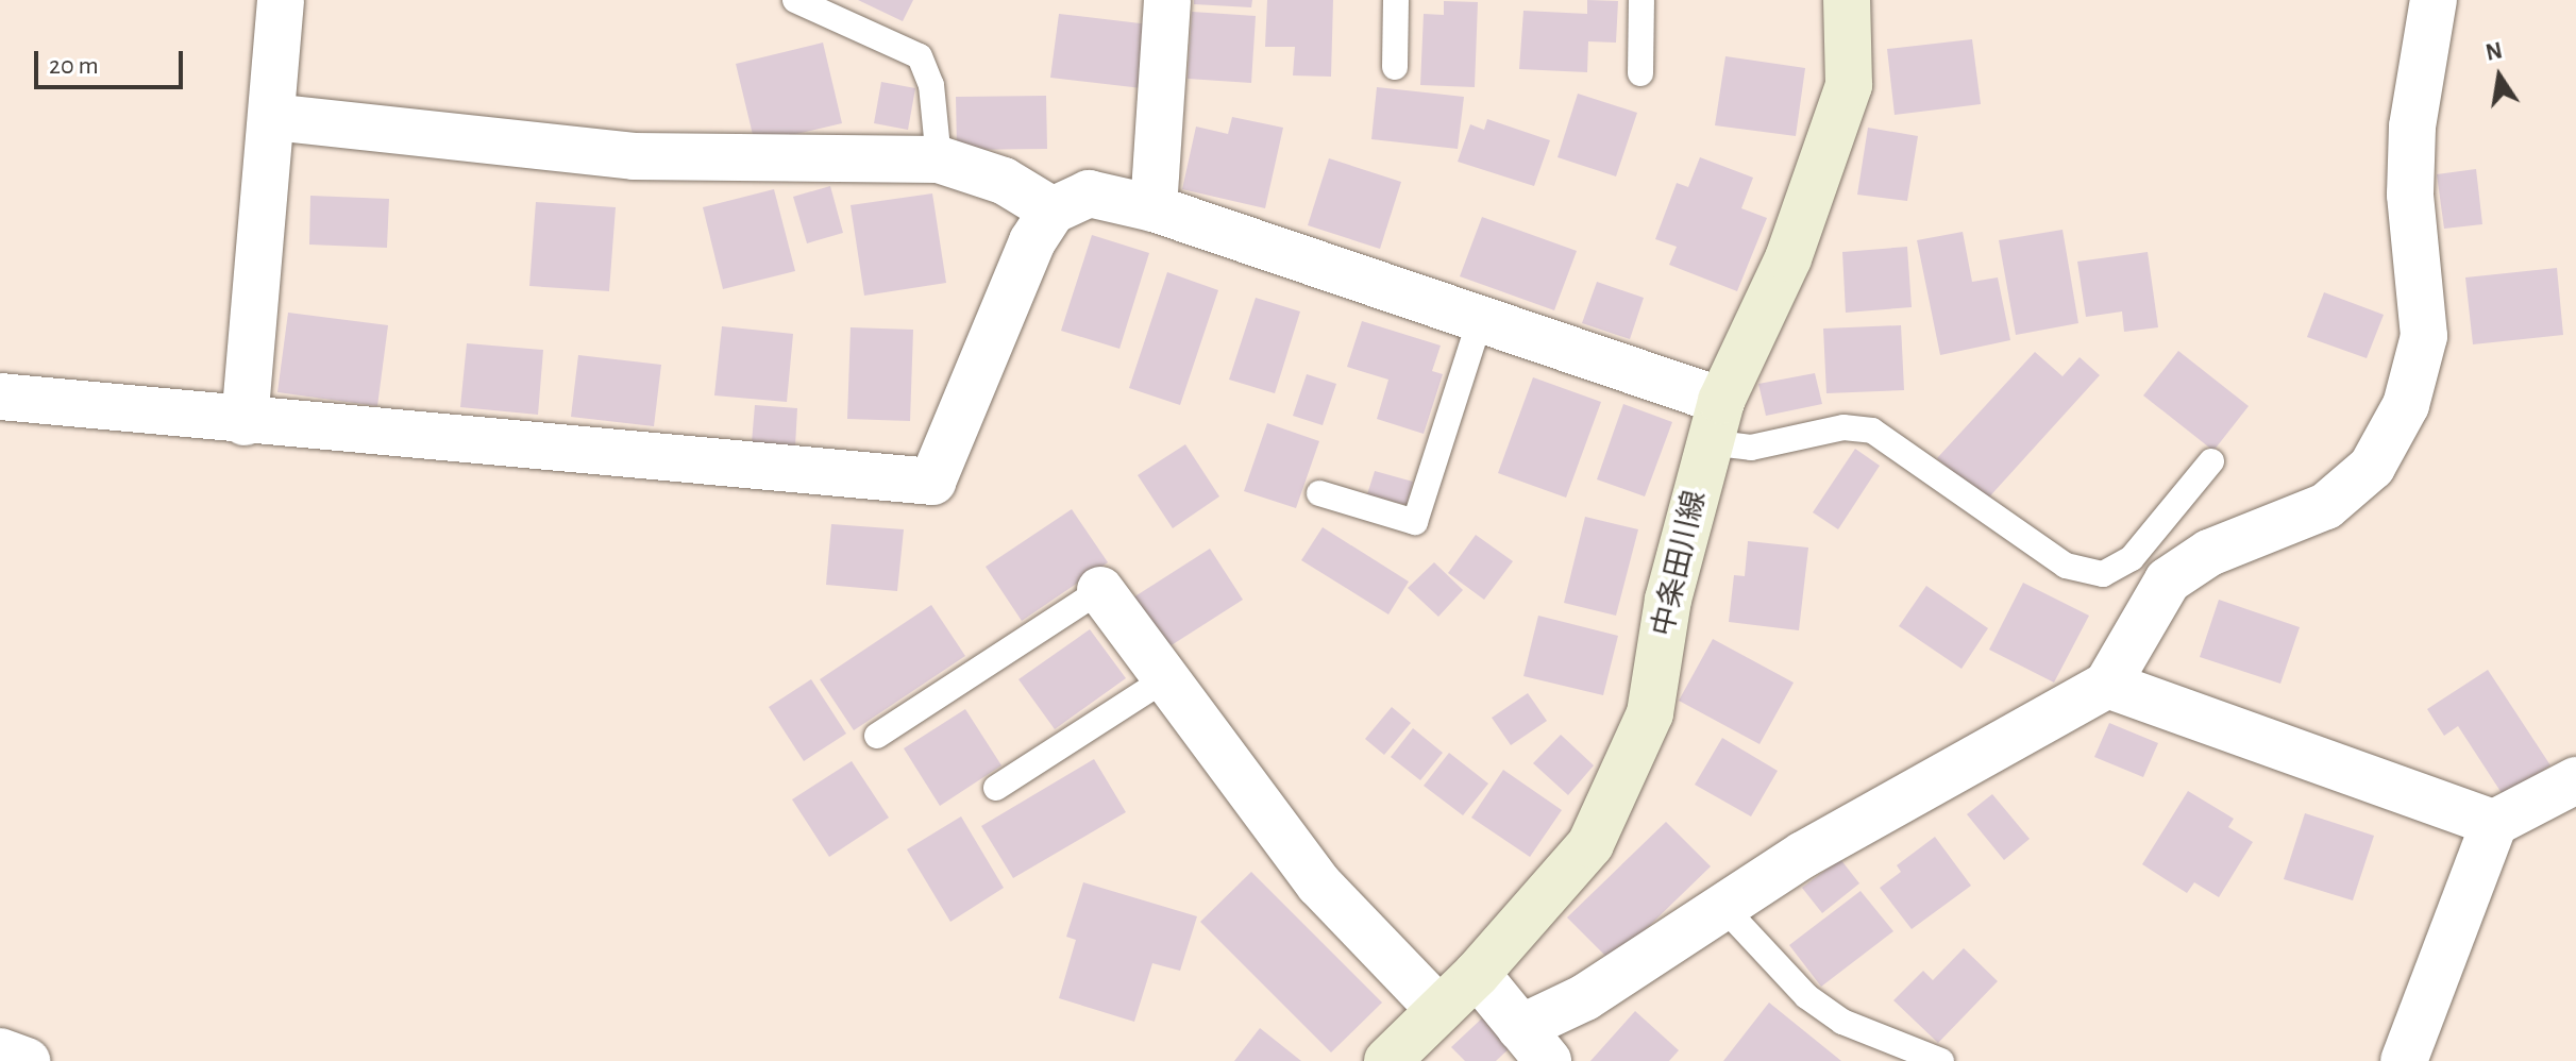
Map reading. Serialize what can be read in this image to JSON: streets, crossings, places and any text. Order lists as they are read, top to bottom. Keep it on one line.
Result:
{"streets":{"main road":["中条田川線"]},"scale_bar":"20 m","north":"top"}
